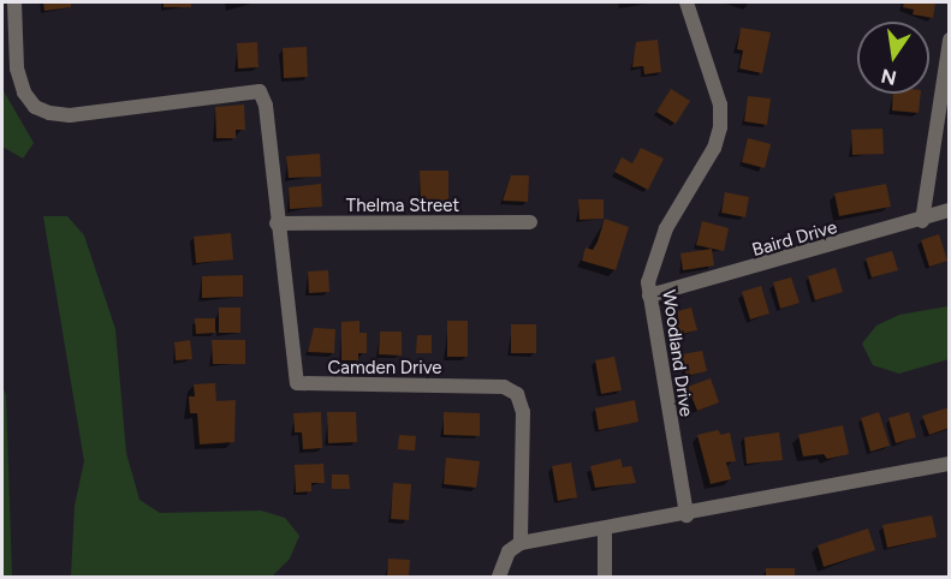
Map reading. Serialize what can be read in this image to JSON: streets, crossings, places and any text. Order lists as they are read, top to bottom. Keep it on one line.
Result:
{"streets":{"street":["Thelma Street","Baird Drive","Woodland Drive","Camden Drive"]},"crossings":[["Thelma Street","Camden Drive"],["Baird Drive","Woodland Drive"]],"north":"bottom"}
